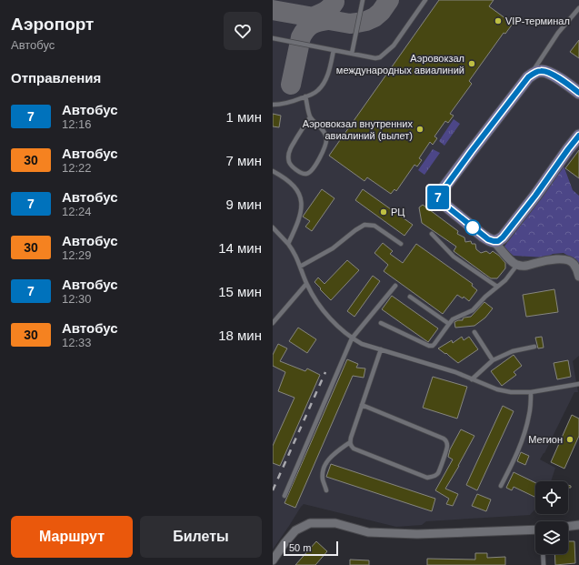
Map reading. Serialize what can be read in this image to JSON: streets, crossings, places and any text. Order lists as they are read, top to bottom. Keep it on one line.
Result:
{"places":["VIP-терминал","Аэровокзал международных авиалиний","Аэровокзал внутренних авиалиний (вылет)","РЦ","Мегион"],"lines":["bus line 7"],"scale_bar":"50 m","page":{"heading":[["Аэропорт","Автобус"],"Отправления"],"on_map":"7","list":[{"mark":"7","name":"Автобус","note":"12:16","value":"1 мин"},{"mark":"30","name":"Автобус","note":"12:22","value":"7 мин"},{"mark":"7","name":"Автобус","note":"12:24","value":"9 мин"},{"mark":"30","name":"Автобус","note":"12:29","value":"14 мин"},{"mark":"7","name":"Автобус","note":"12:30","value":"15 мин"},{"mark":"30","name":"Автобус","note":"12:33","value":"18 мин"}],"buttons":["Маршрут","Билеты"],"scale":"50 m"}}
